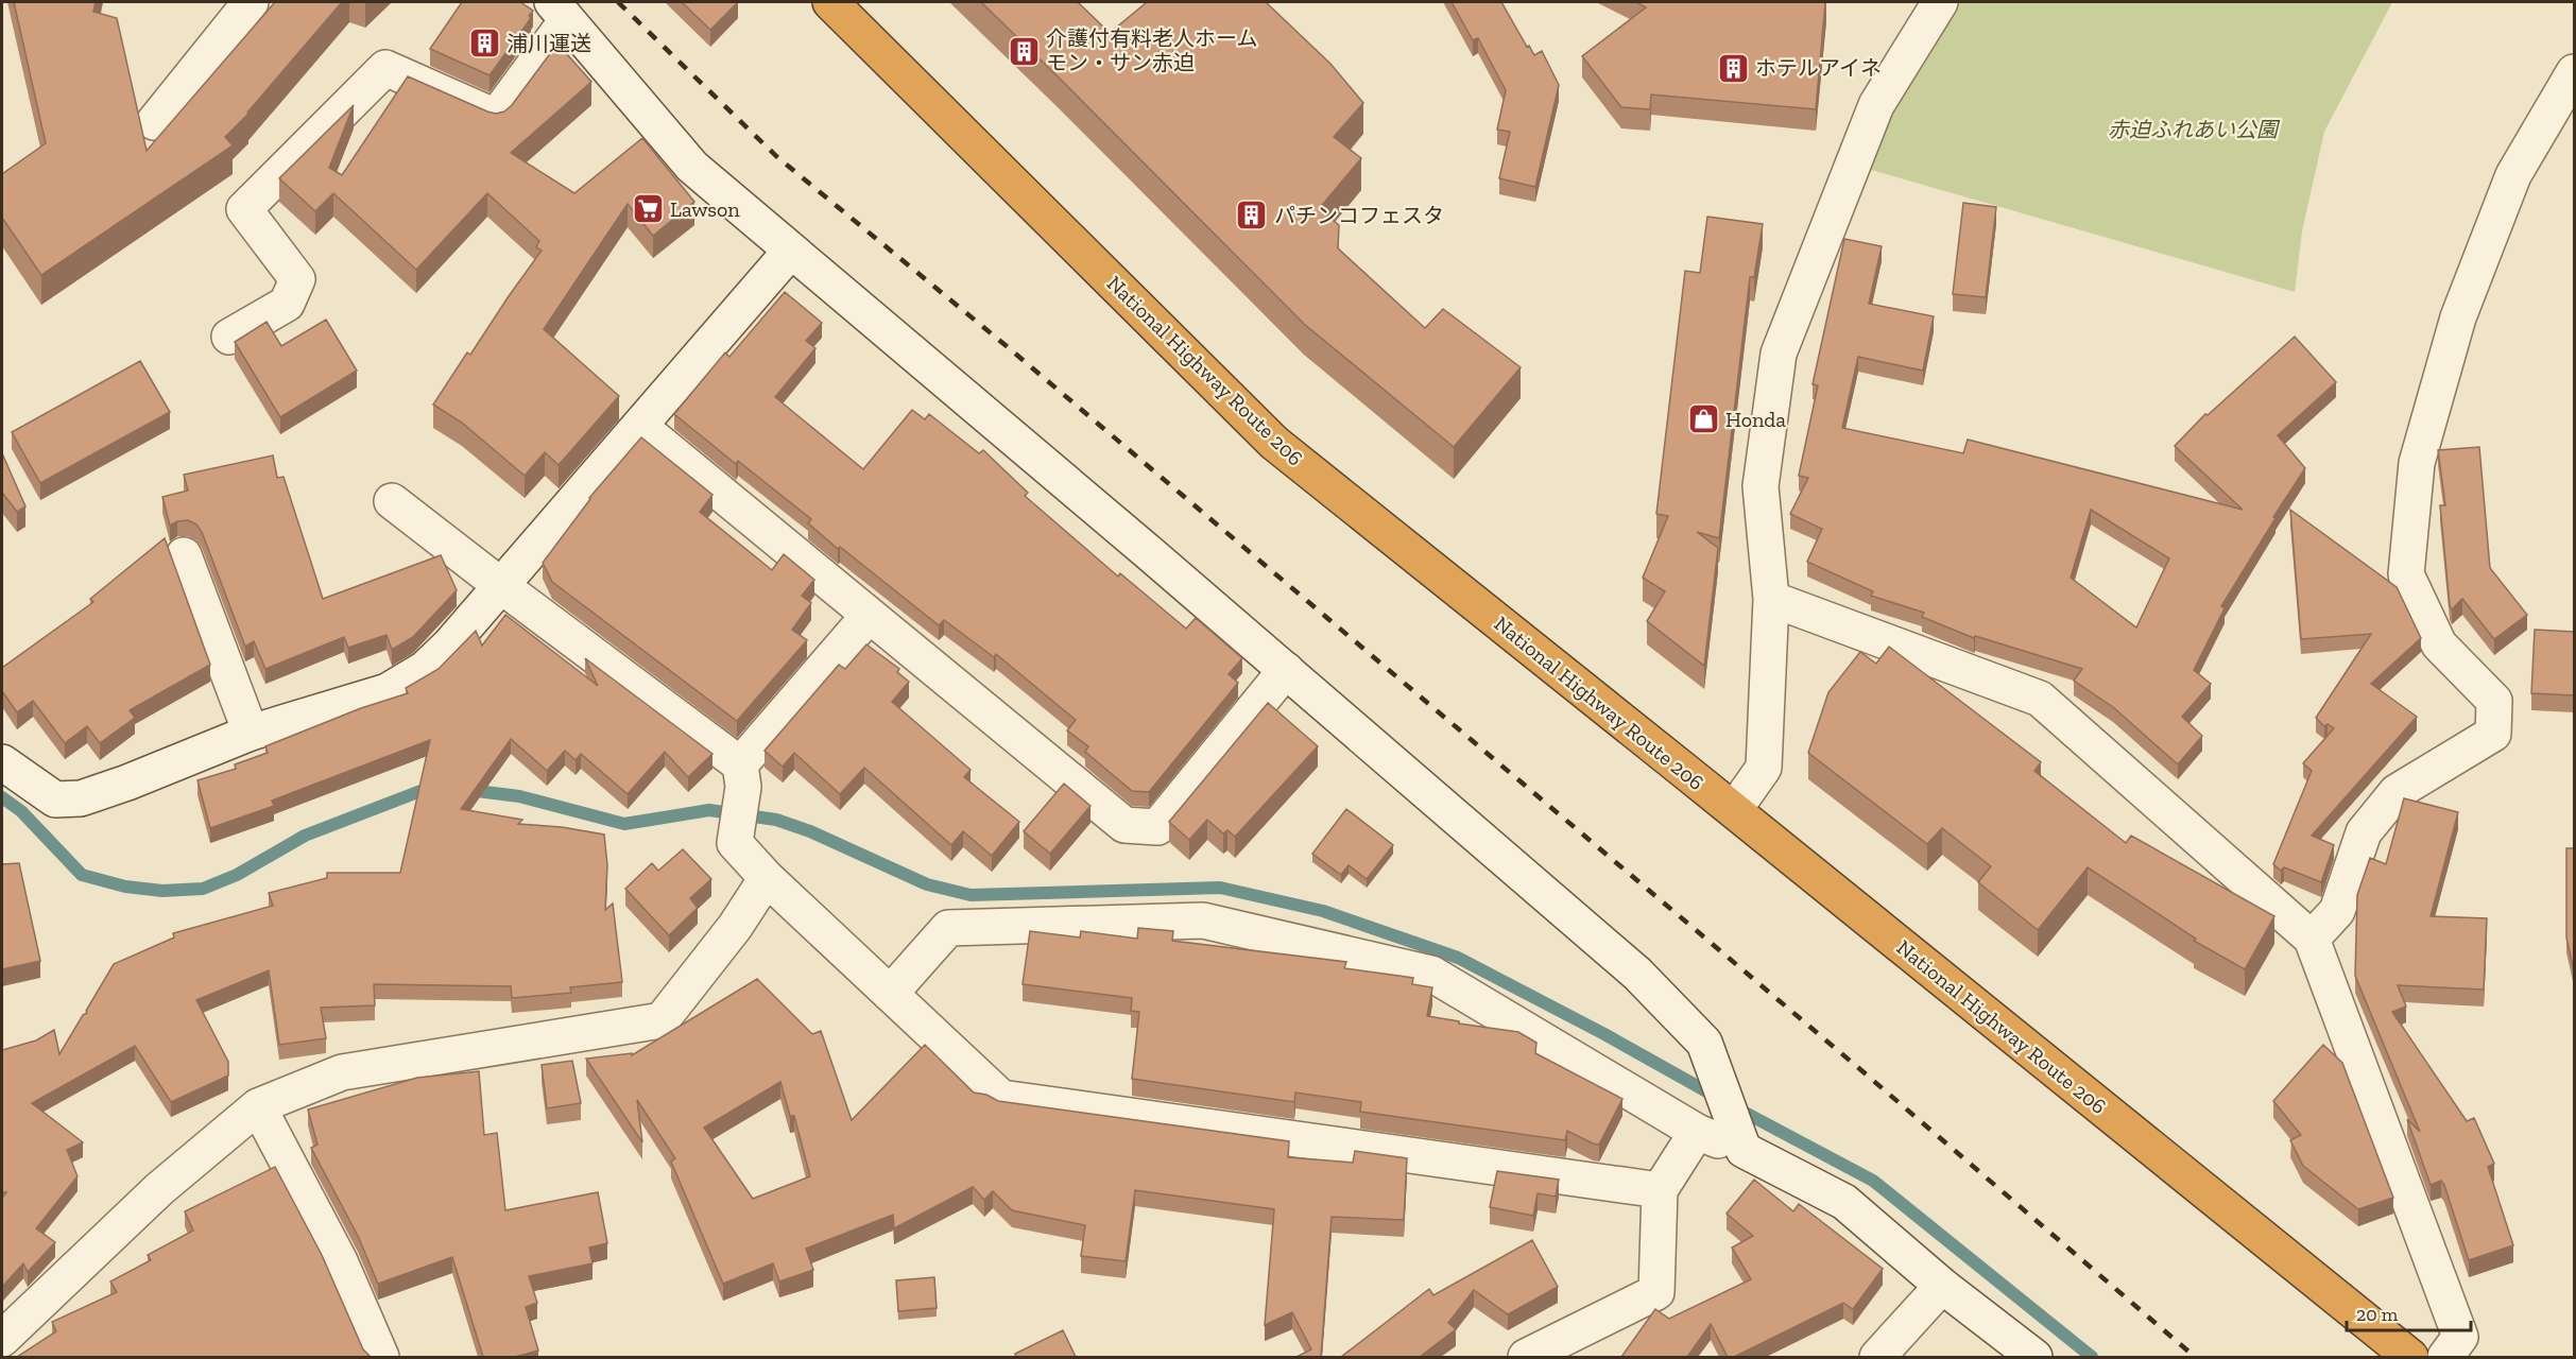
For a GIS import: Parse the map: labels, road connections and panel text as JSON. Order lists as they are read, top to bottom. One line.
{"streets":{"highway":["National Highway Route 206"]},"parks":["赤迫ふれあい公園"],"places":{"building":["浦川運送","介護付有料老人ホーム モン・サン赤迫","ホテルアイネ","パチンコフェスタ"],"supermarket":["Lawson"],"shop":["Honda"]},"scale_bar":"20 m"}
